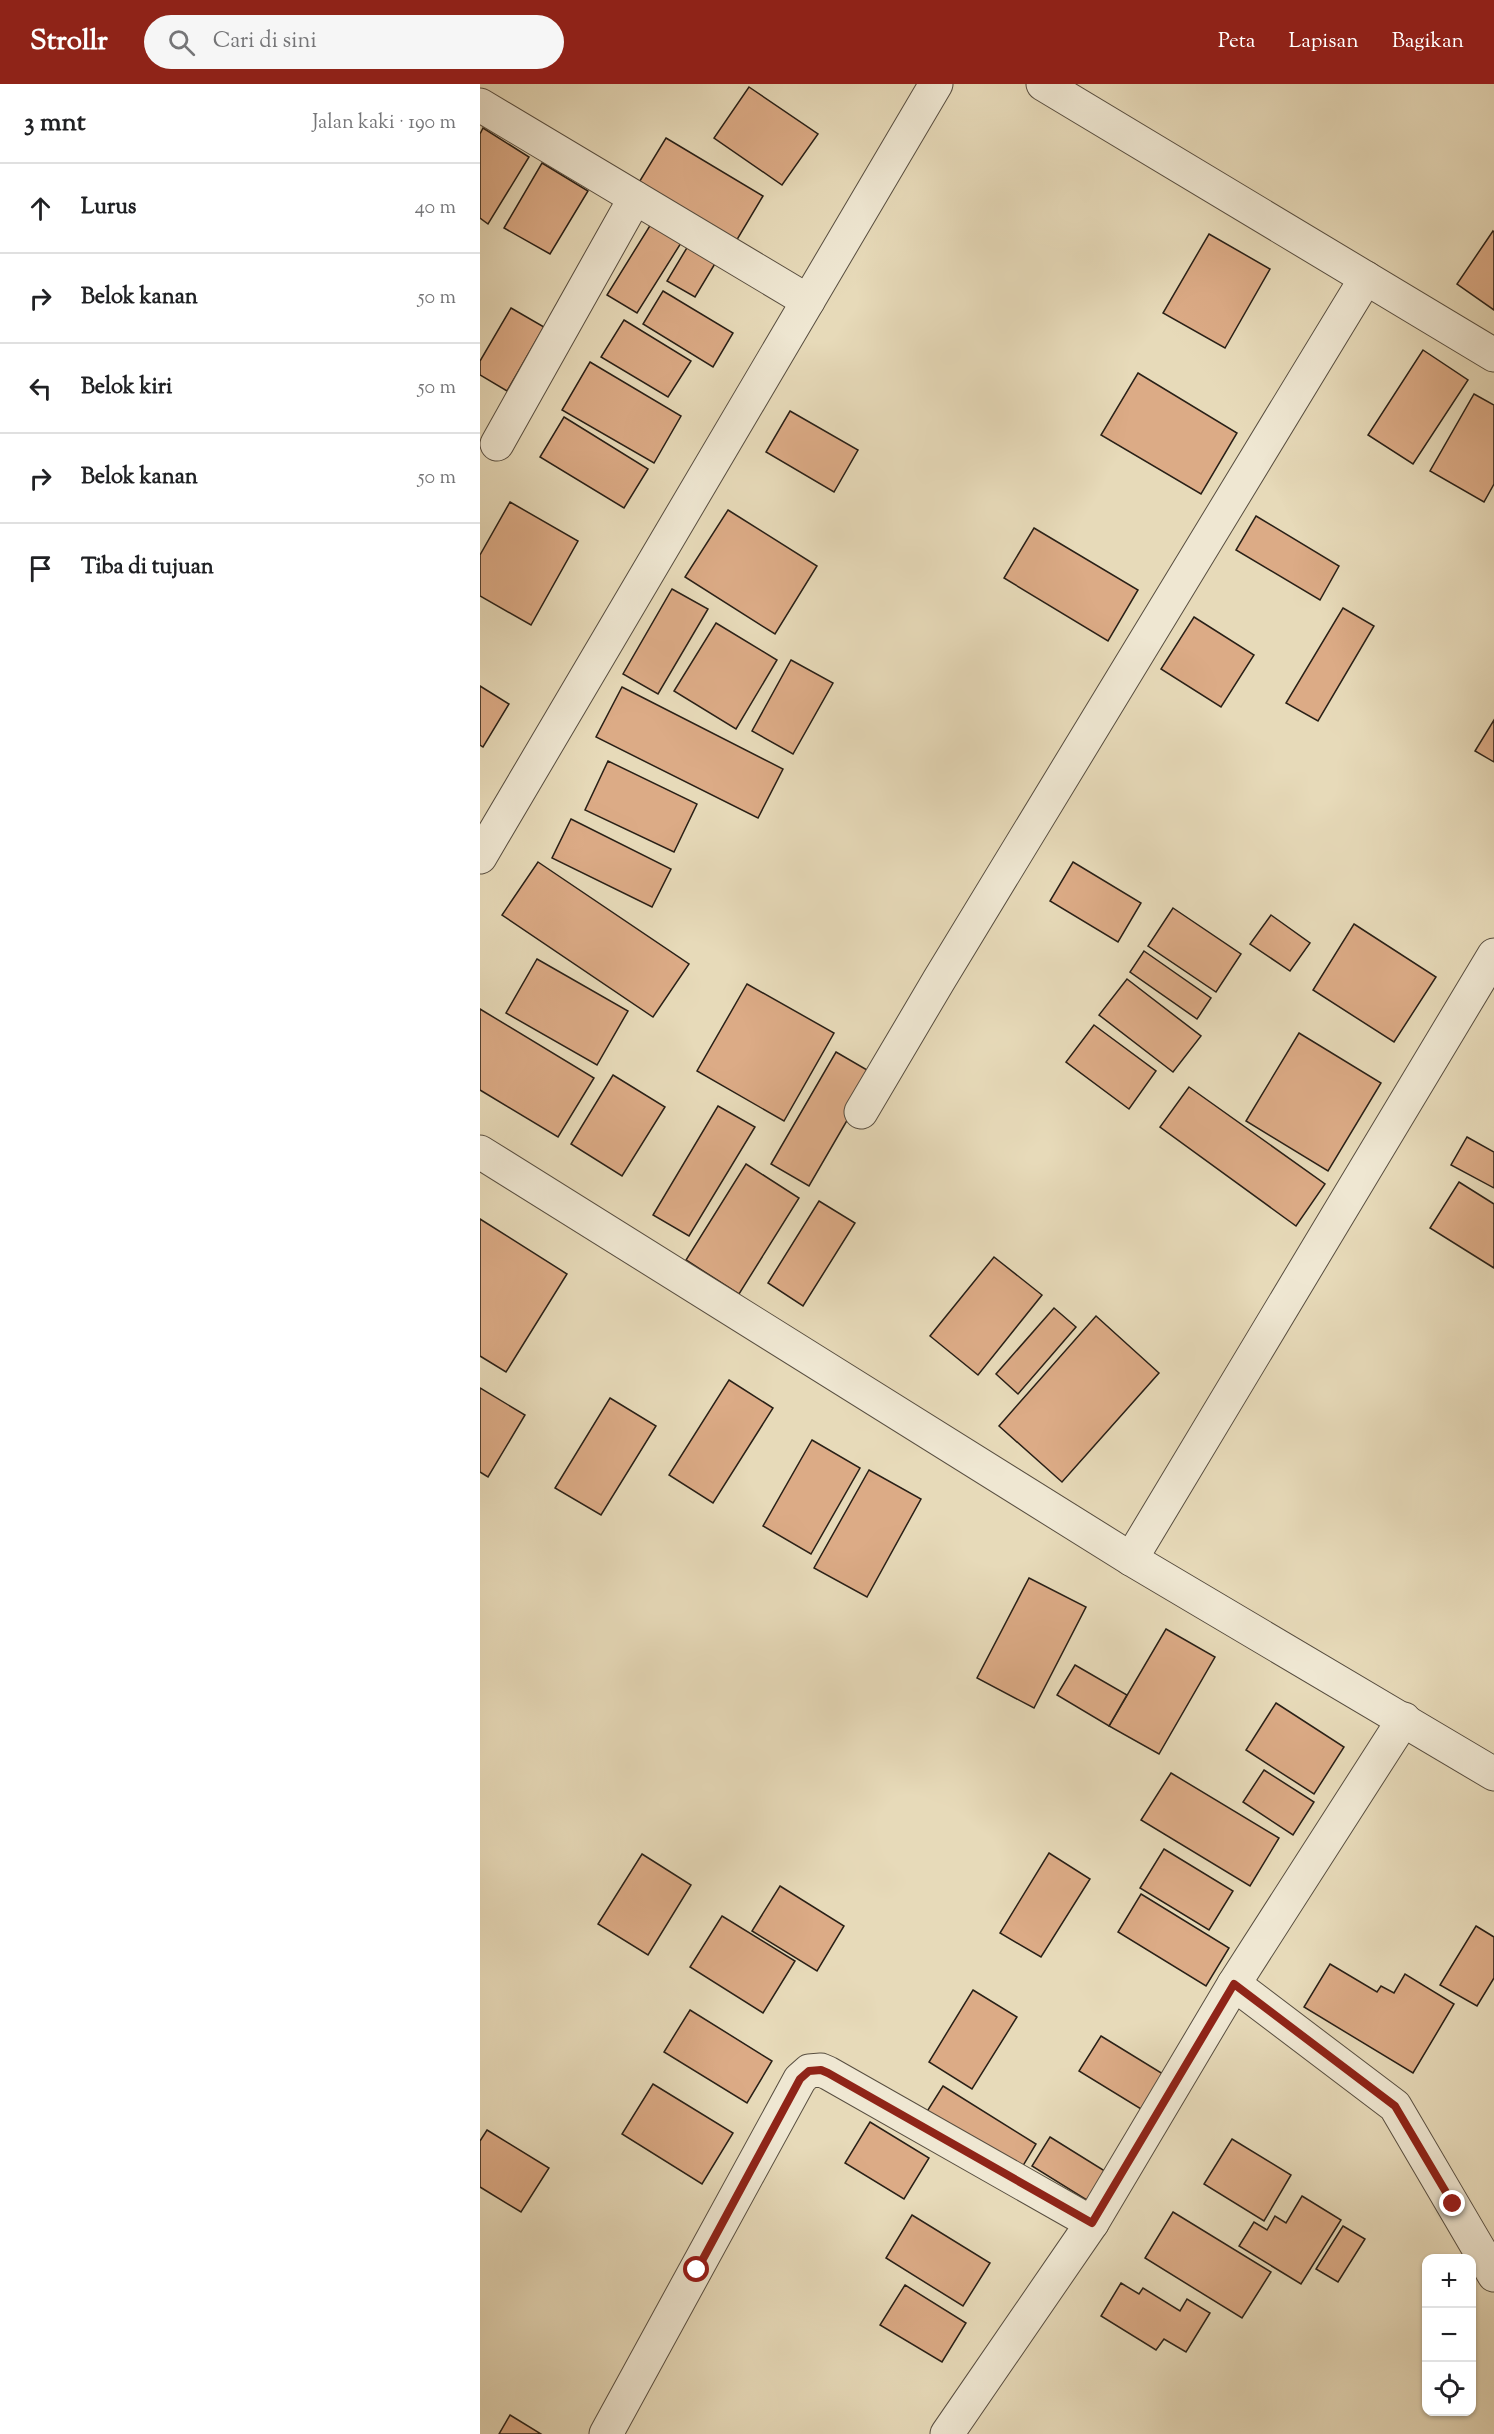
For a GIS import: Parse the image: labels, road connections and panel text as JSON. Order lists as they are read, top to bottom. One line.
{"page":{"header":"Strollr","search":"Cari di sini","nav":["Peta","Lapisan","Bagikan"],"heading":["3 mnt","Jalan kaki · 190 m"],"list":[["Lurus","40 m"],["Belok kanan","50 m"],["Belok kiri","50 m"],["Belok kanan","50 m"],"Tiba di tujuan"],"map_buttons":["+","−"]}}
